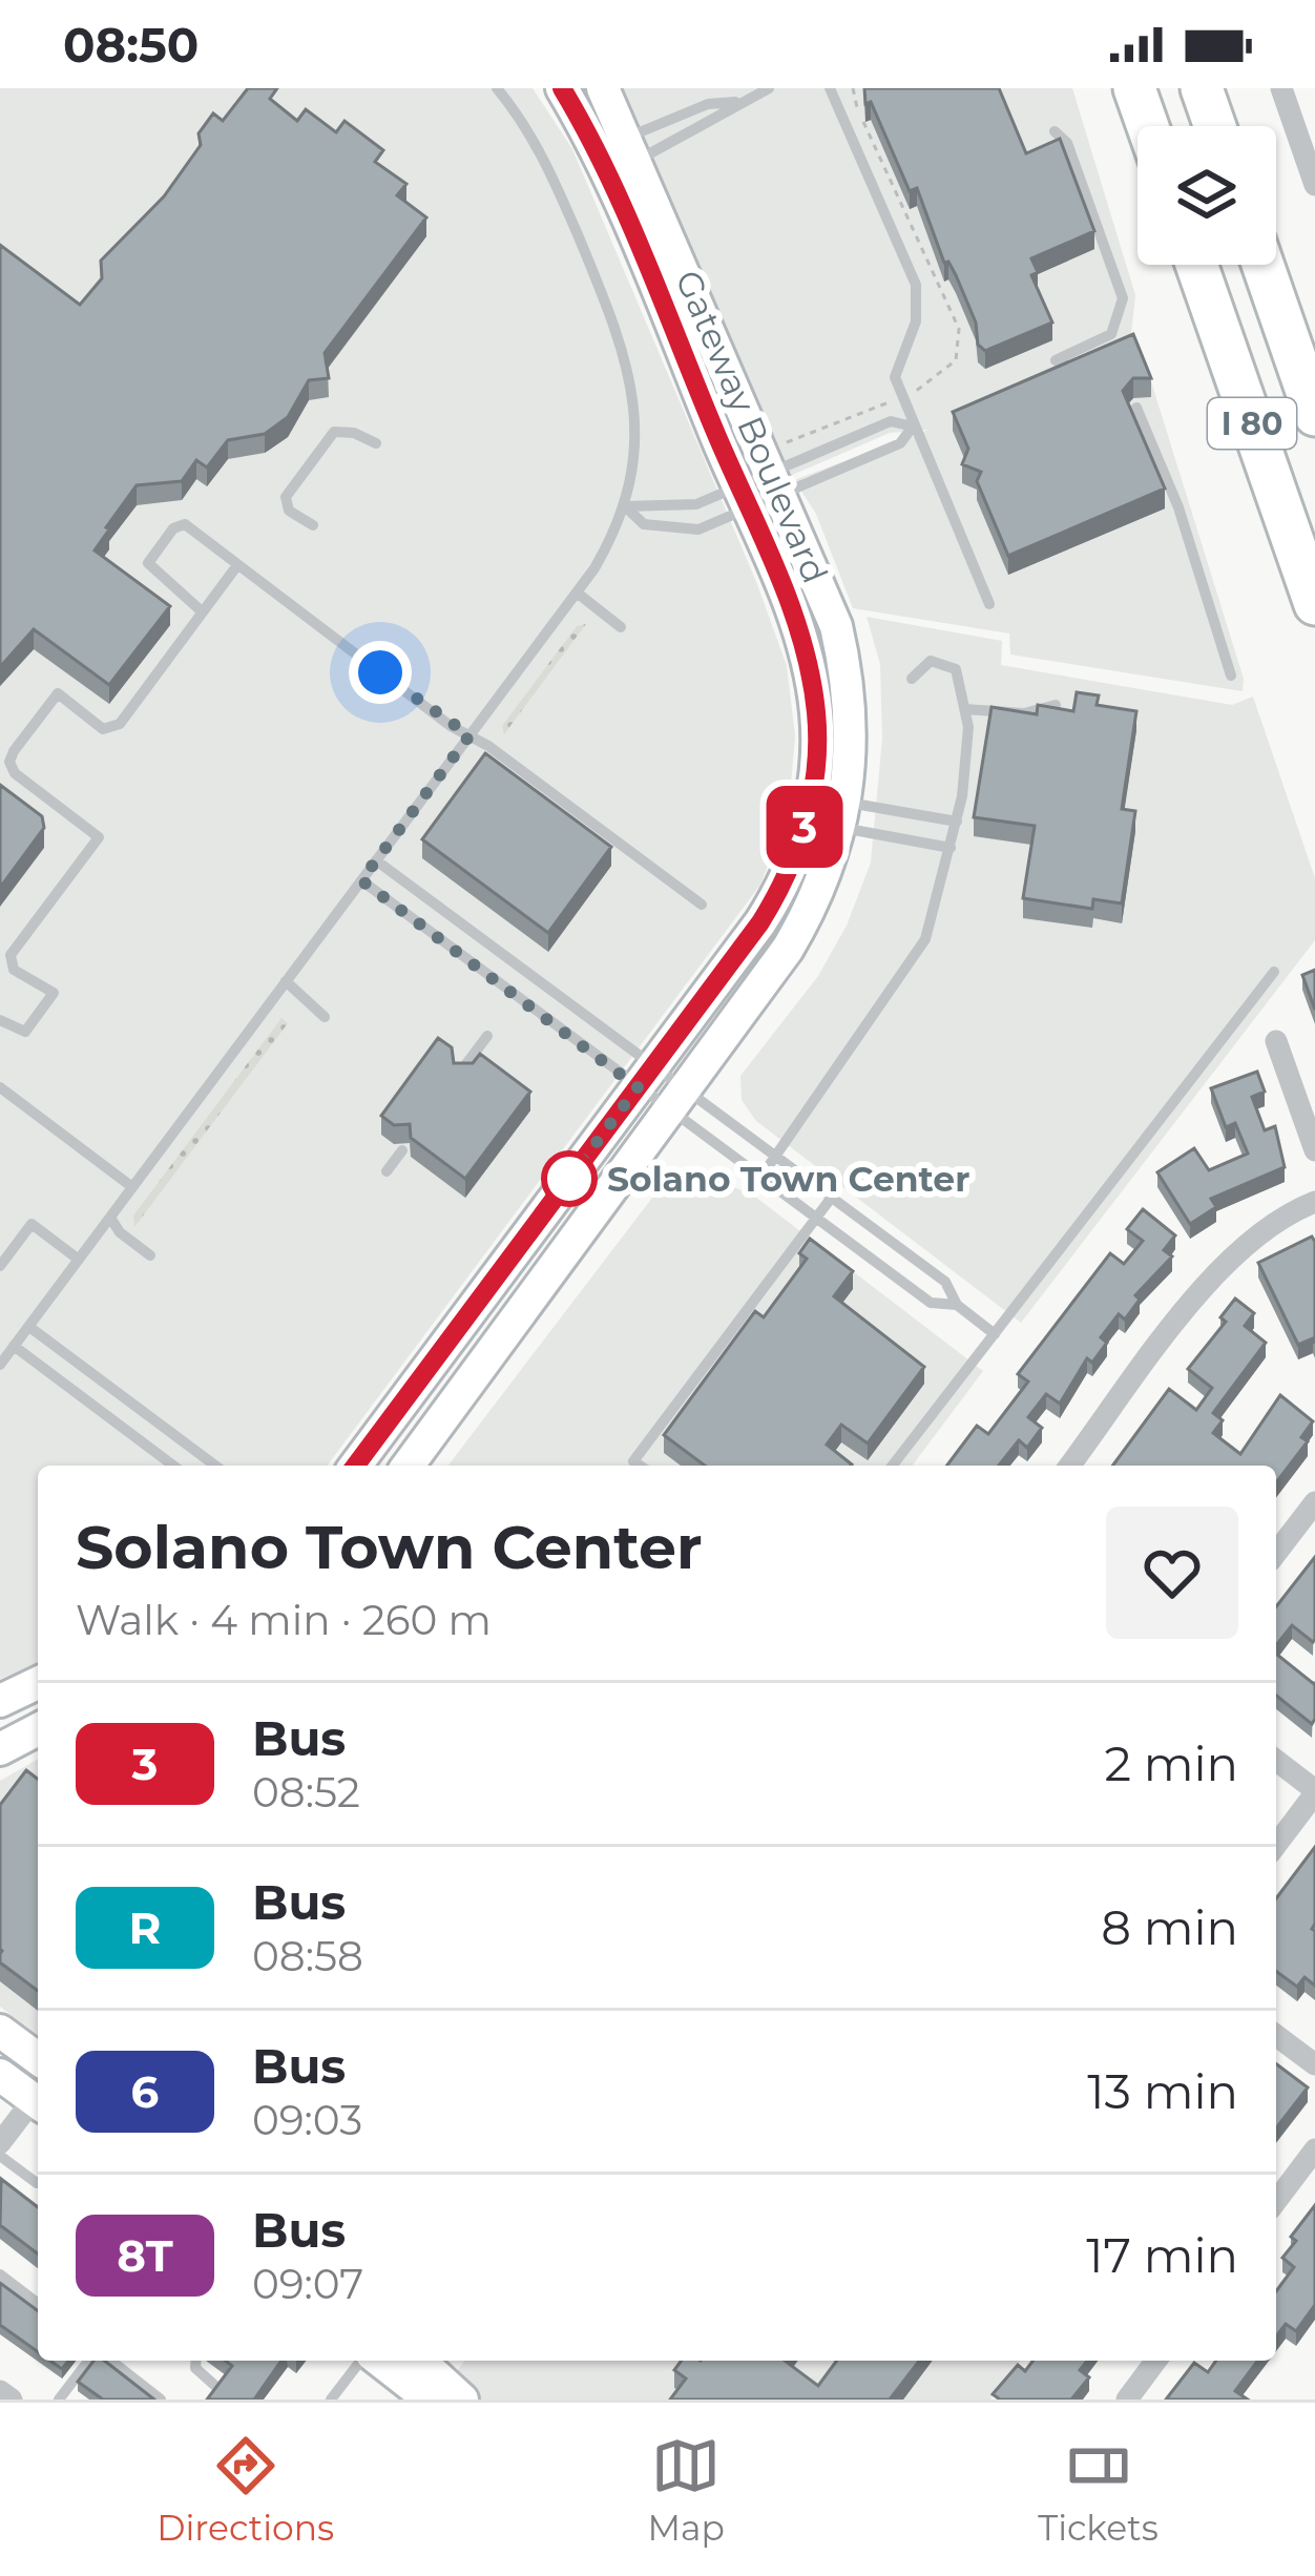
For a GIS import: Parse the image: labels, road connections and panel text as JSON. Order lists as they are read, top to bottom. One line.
{"streets":{"highway":["I 80"],"street":["Gateway Boulevard"]},"places":["Solano Town Center"],"lines":["bus line 3"],"page":{"status":"08:50","on_map":"3","heading":["Solano Town Center","Walk · 4 min · 260 m"],"list":[{"mark":"3","name":"Bus","note":"08:52","value":"2 min"},{"mark":"R","name":"Bus","note":"08:58","value":"8 min"},{"mark":"6","name":"Bus","note":"09:03","value":"13 min"},{"mark":"8T","name":"Bus","note":"09:07","value":"17 min"}],"tabs":["Directions","Map","Tickets"]}}
